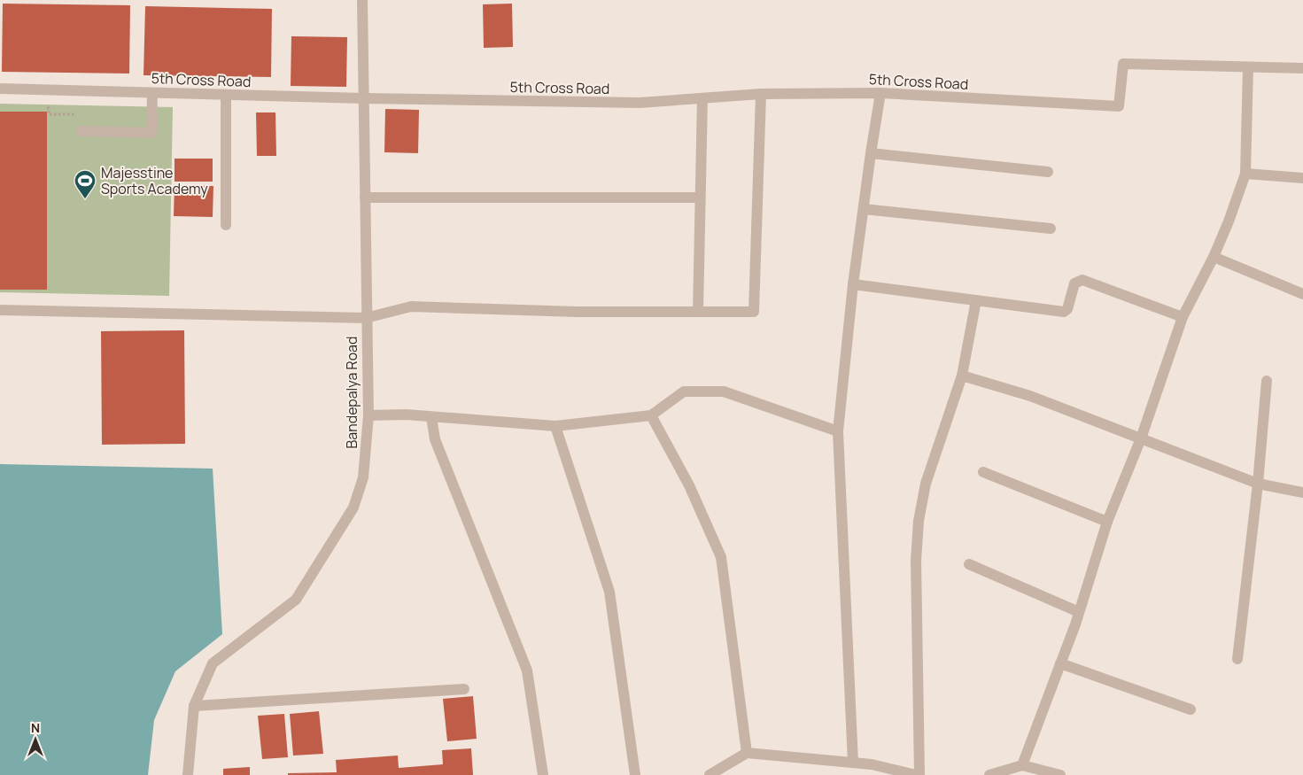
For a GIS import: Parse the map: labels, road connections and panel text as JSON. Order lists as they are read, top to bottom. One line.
{"streets":{"street":["5th Cross Road","Bandepalya Road"]},"crossings":[["5th Cross Road","Bandepalya Road"]],"places":{"sports":["Majesstine Sports Academy"]},"north":"top"}
